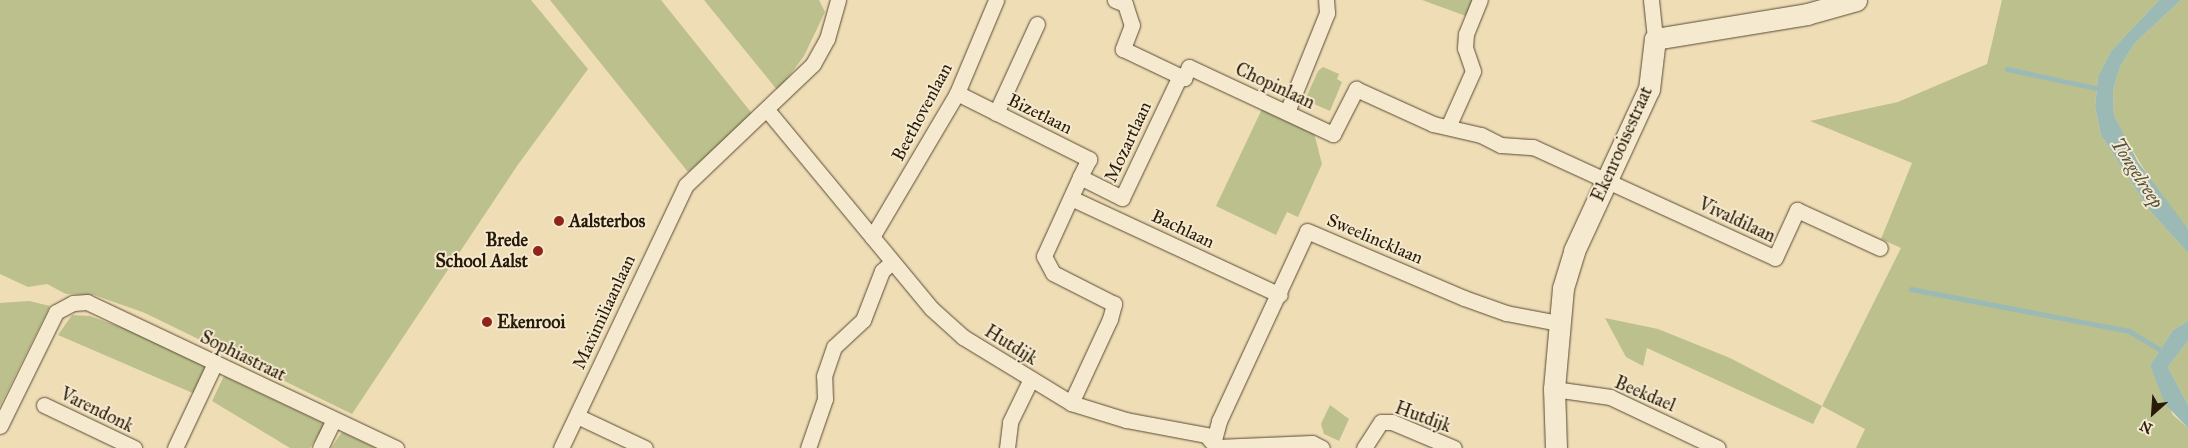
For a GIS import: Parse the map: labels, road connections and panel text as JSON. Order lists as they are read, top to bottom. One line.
{"streets":{"street":["Chopinlaan","Beethovenlaan","Bizetlaan","Mozartlaan","Ekenrooisestraat","Vivaldilaan","Bachlaan","Sweelincklaan","Maximiliaanlaan","Hutdijk","Sophiastraat","Beekdael","Varendonk"]},"crossings":[["Chopinlaan","Mozartlaan"],["Chopinlaan","Ekenrooisestraat"],["Chopinlaan","Vivaldilaan"],["Beethovenlaan","Bizetlaan"],["Beethovenlaan","Hutdijk"],["Bizetlaan","Mozartlaan"],["Mozartlaan","Bachlaan"],["Mozartlaan","Hutdijk"],["Ekenrooisestraat","Vivaldilaan"],["Ekenrooisestraat","Sweelincklaan"],["Ekenrooisestraat","Beekdael"],["Bachlaan","Sweelincklaan"],["Sweelincklaan","Hutdijk"],["Maximiliaanlaan","Hutdijk"]],"water":["Tongelreep"],"places":["Aalsterbos","Brede School Aalst","Ekenrooi"],"north":"bottom left"}
